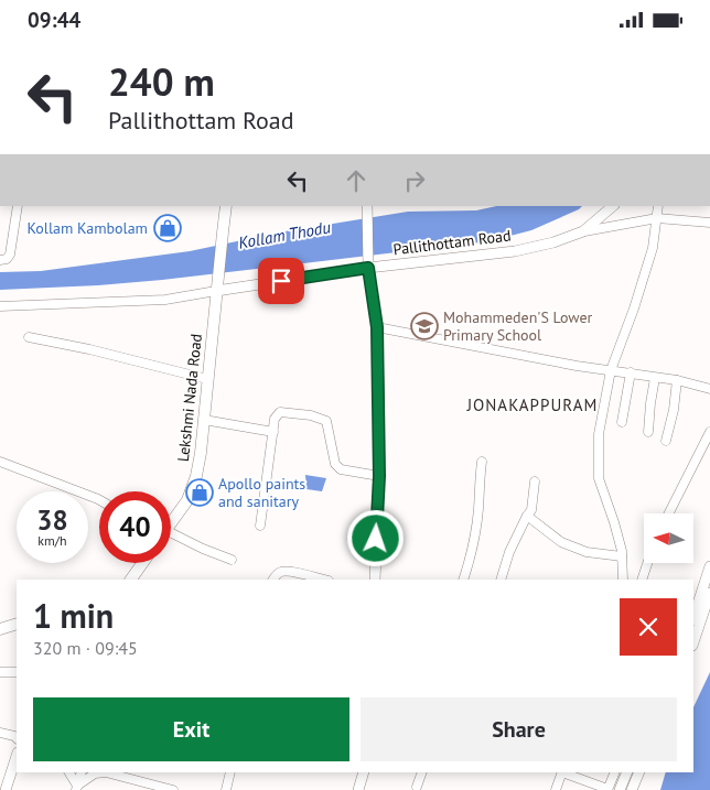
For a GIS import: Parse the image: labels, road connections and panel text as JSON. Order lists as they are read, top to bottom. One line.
{"streets":{"main road":["Lekshmi Nada Road"],"street":["Pallithottam Road"]},"crossings":[["Pallithottam Road","Lekshmi Nada Road"]],"districts":["JONAKAPPURAM"],"water":["Kollam Thodu"],"places":{"shop":["Kollam Kambolam","Apollo paints and sanitary"],"school or university":["Mohammeden'S Lower Primary School"]},"north":"left","page":{"status":"09:44","turn":["240 m","Pallithottam Road"],"speed":"38 km/h","limit":"40","heading":["1 min","320 m · 09:45"],"buttons":["Exit","Share"]}}
